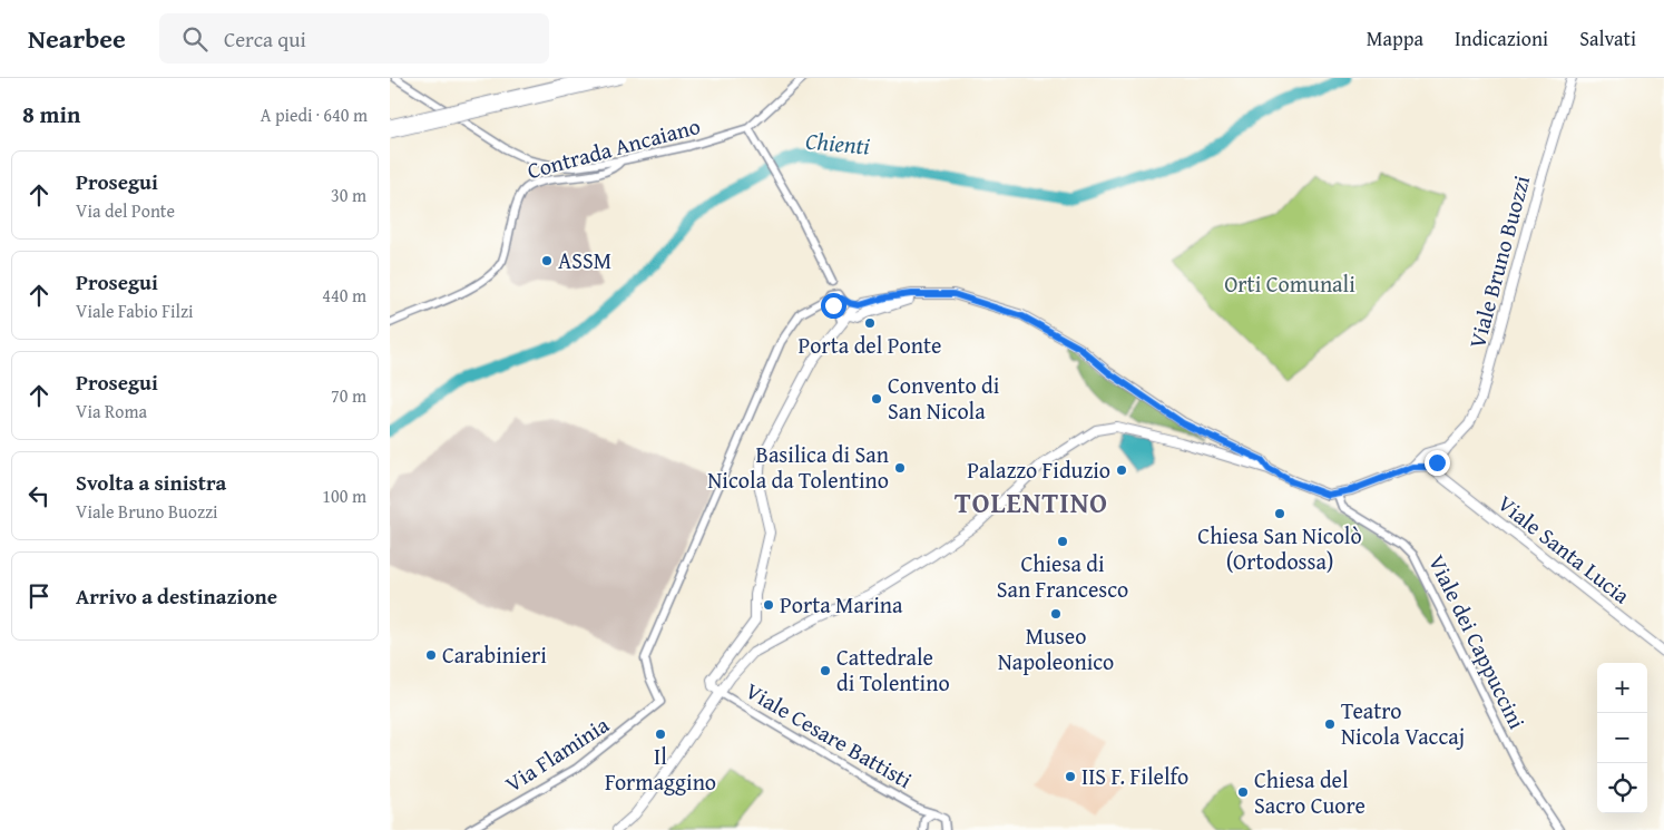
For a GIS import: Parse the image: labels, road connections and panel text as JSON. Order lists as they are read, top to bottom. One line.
{"streets":{"main road":["Viale Bruno Buozzi","Viale Santa Lucia"],"street":["Contrada Ancaiano","Viale dei Cappuccini","Viale Cesare Battisti","Via Flaminia"]},"crossings":[["Viale Bruno Buozzi","Viale Santa Lucia"]],"districts":["TOLENTINO"],"water":["Chienti"],"parks":["Orti Comunali"],"places":["ASSM","Porta del Ponte","Convento di San Nicola","Basilica di San Nicola da Tolentino","Palazzo Fiduzio","Chiesa San Nicolò (Ortodossa)","Chiesa di San Francesco","Porta Marina","Museo Napoleonico","Carabinieri","Cattedrale di Tolentino","Teatro Nicola Vaccaj","Il Formaggino","IIS F. Filelfo","Chiesa del Sacro Cuore"],"page":{"header":"Nearbee","search":"Cerca qui","nav":["Mappa","Indicazioni","Salvati"],"heading":["8 min","A piedi · 640 m"],"list":[["Prosegui","Via del Ponte","30 m"],["Prosegui","Viale Fabio Filzi","440 m"],["Prosegui","Via Roma","70 m"],["Svolta a sinistra","Viale Bruno Buozzi","100 m"],"Arrivo a destinazione"],"map_buttons":["+","−"]}}
